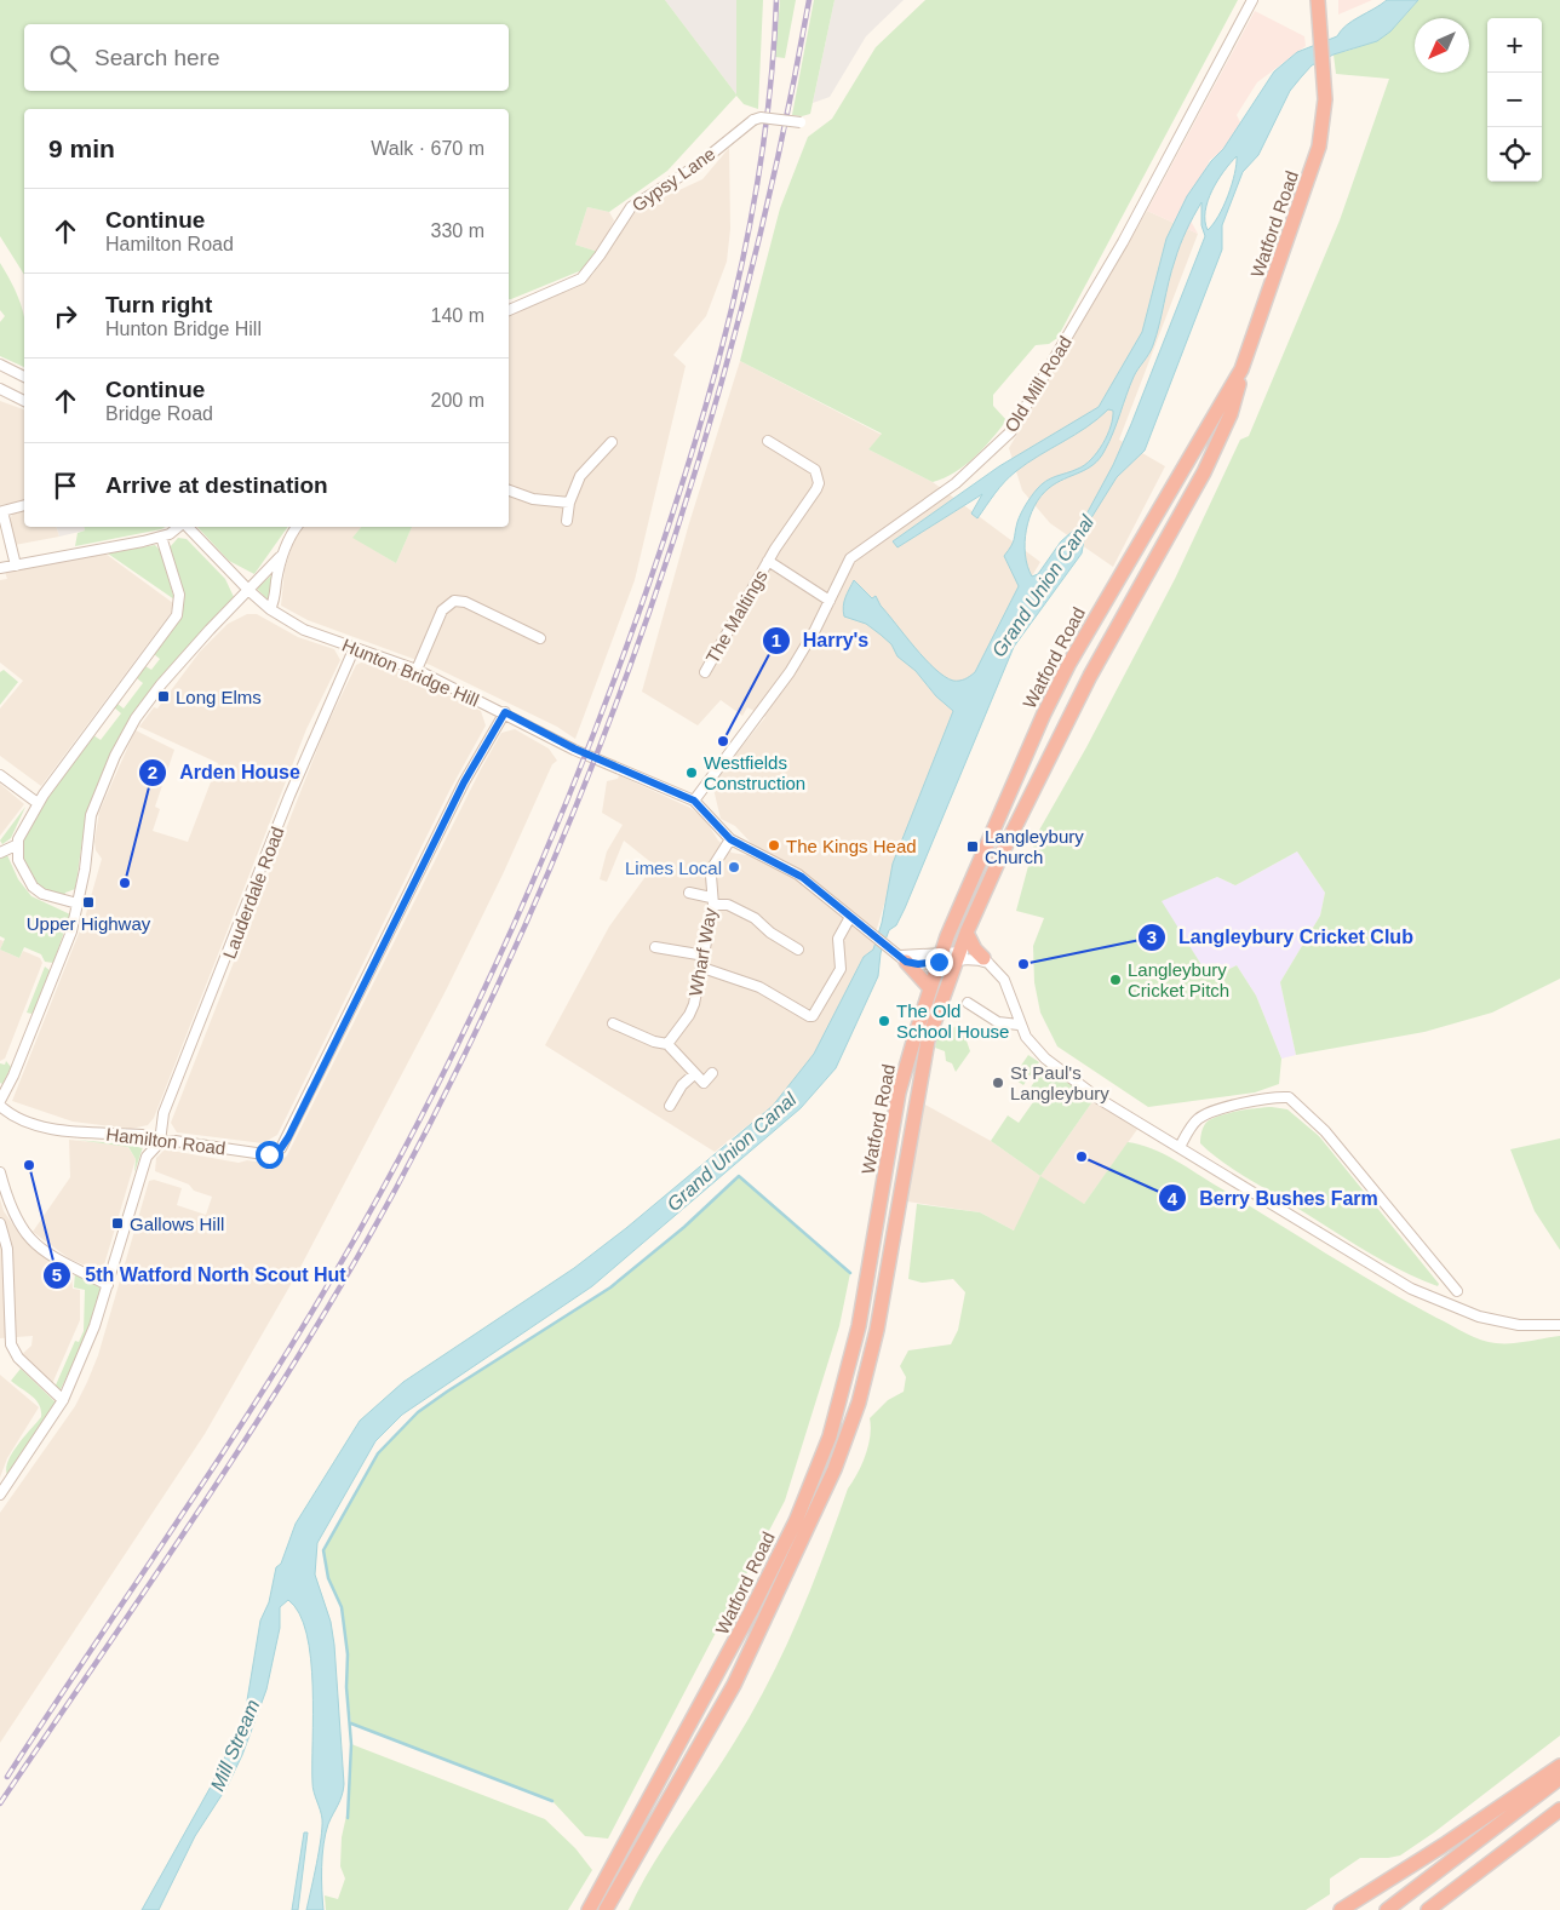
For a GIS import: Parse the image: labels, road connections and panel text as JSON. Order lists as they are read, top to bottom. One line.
{"streets":{"highway":["Watford Road"],"street":["Gypsy Lane","Old Mill Road","The Maltings","Hunton Bridge Hill","Lauderdale Road","Wharf Way","Hamilton Road"]},"crossings":[["Old Mill Road","The Maltings"],["Old Mill Road","Hunton Bridge Hill"],["Hunton Bridge Hill","Lauderdale Road"],["Hunton Bridge Hill","Hamilton Road"],["Lauderdale Road","Hamilton Road"]],"water":["Grand Union Canal","Mill Stream"],"places":{"transit":["Long Elms","Langleybury Church","Upper Highway","Gallows Hill"],"other":["Harry's","Westfields Construction","The Kings Head","Limes Local","Arden House","Langleybury Cricket Club","Langleybury Cricket Pitch","The Old School House","St Paul's Langleybury","Berry Bushes Farm","5th Watford North Scout Hut"]},"north":"bottom left","page":{"map_buttons":["+","−"],"search":"Search here","heading":["9 min","Walk · 670 m"],"list":[["Continue","Hamilton Road","330 m"],["Turn right","Hunton Bridge Hill","140 m"],["Continue","Bridge Road","200 m"],"Arrive at destination"]}}
